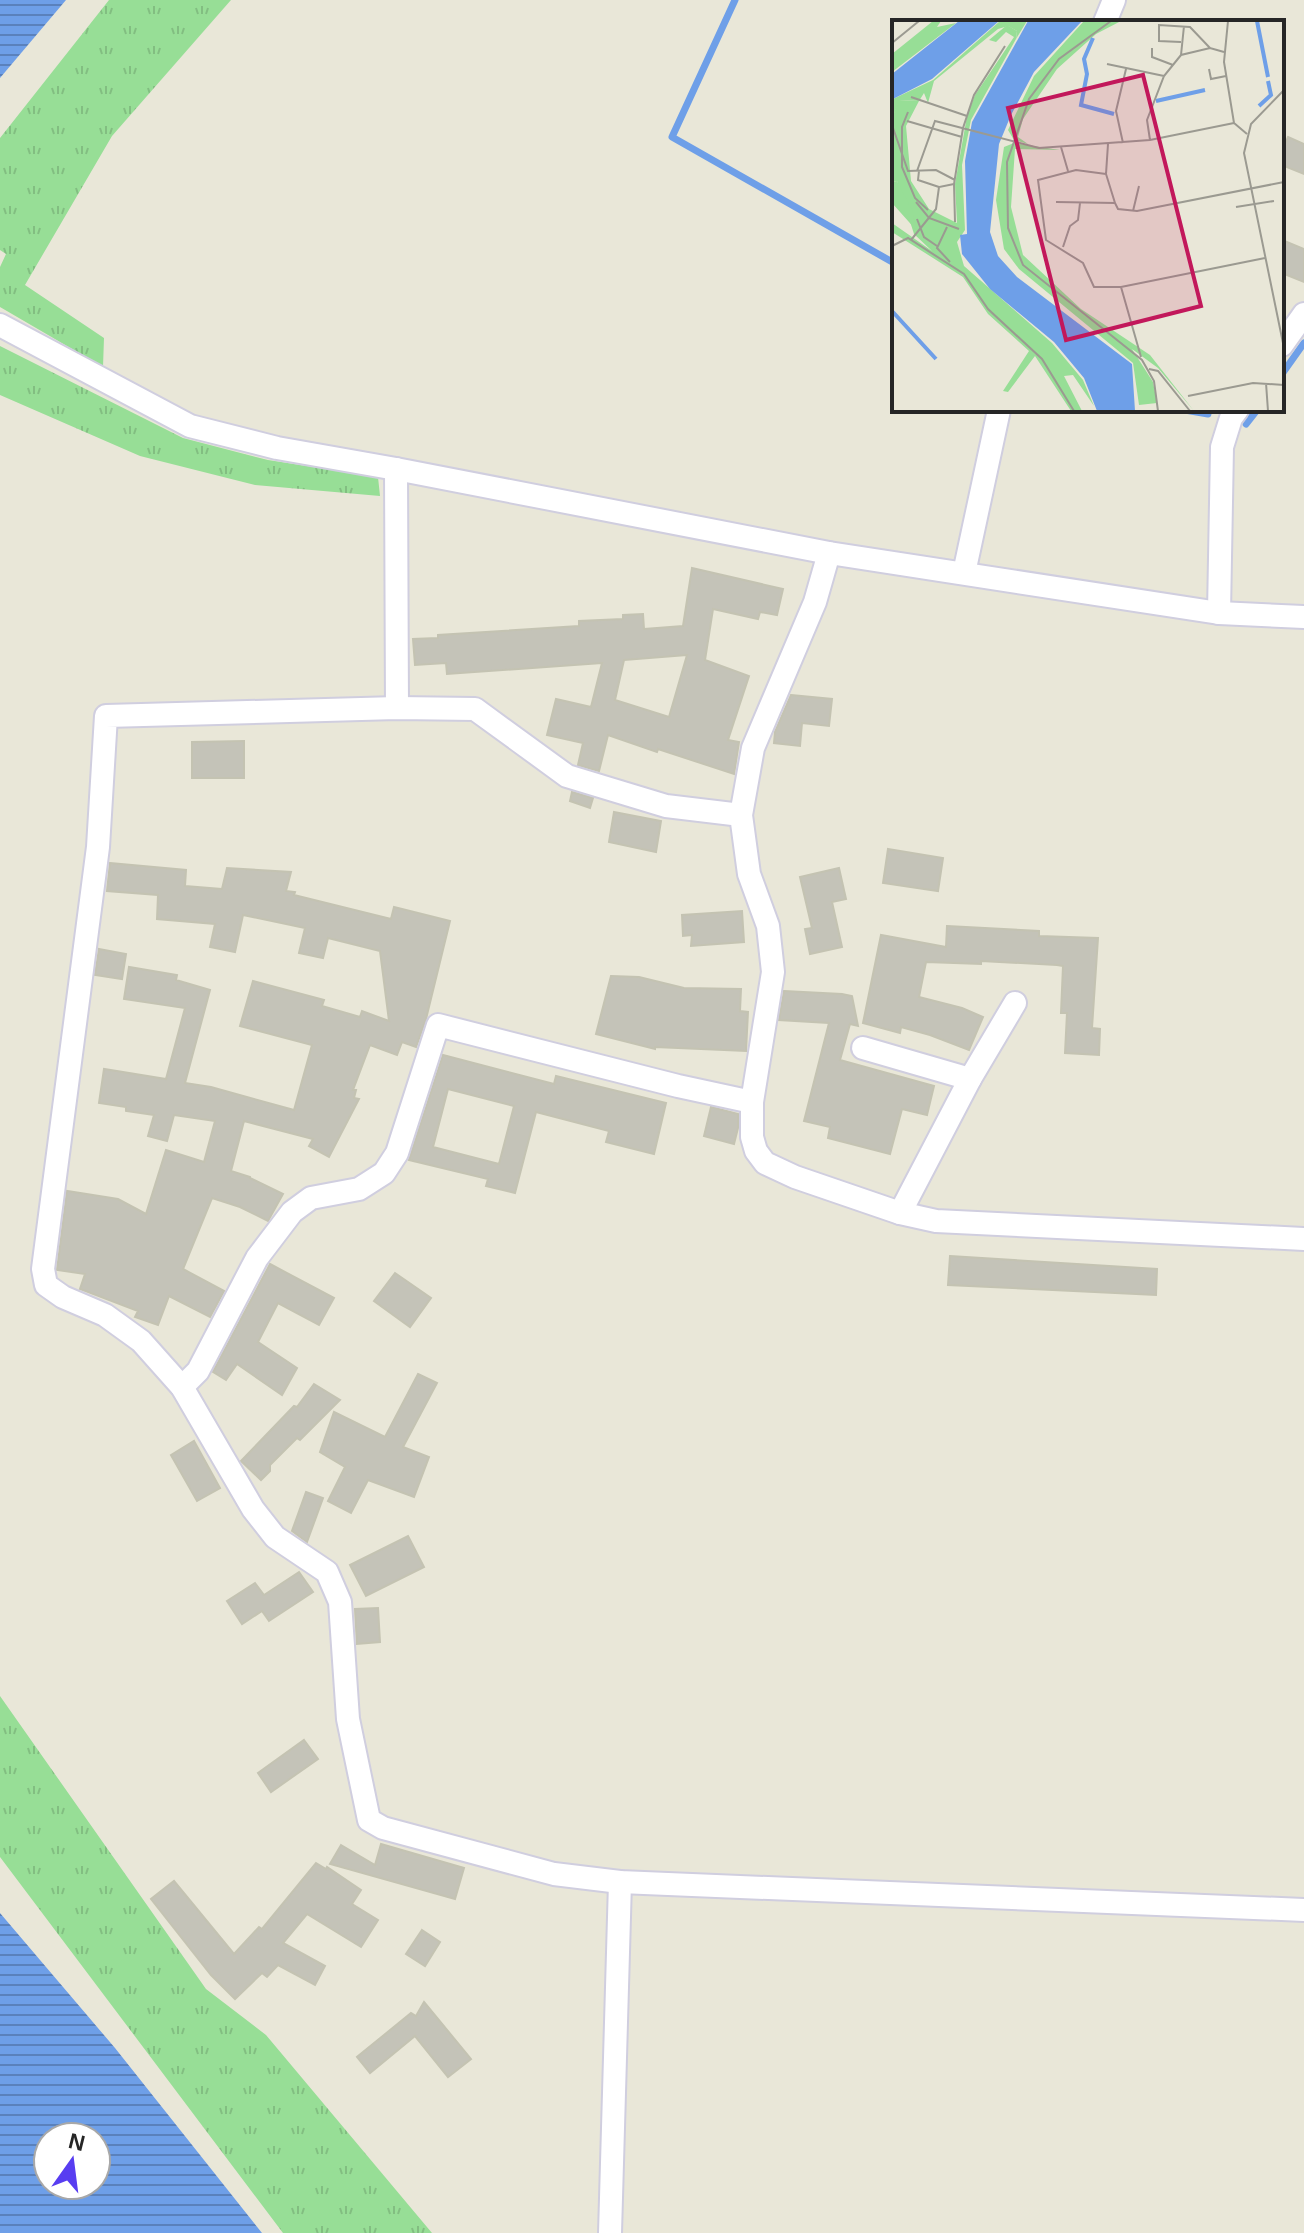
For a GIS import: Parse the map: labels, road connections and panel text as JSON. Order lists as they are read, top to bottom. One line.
{"north":"top"}
